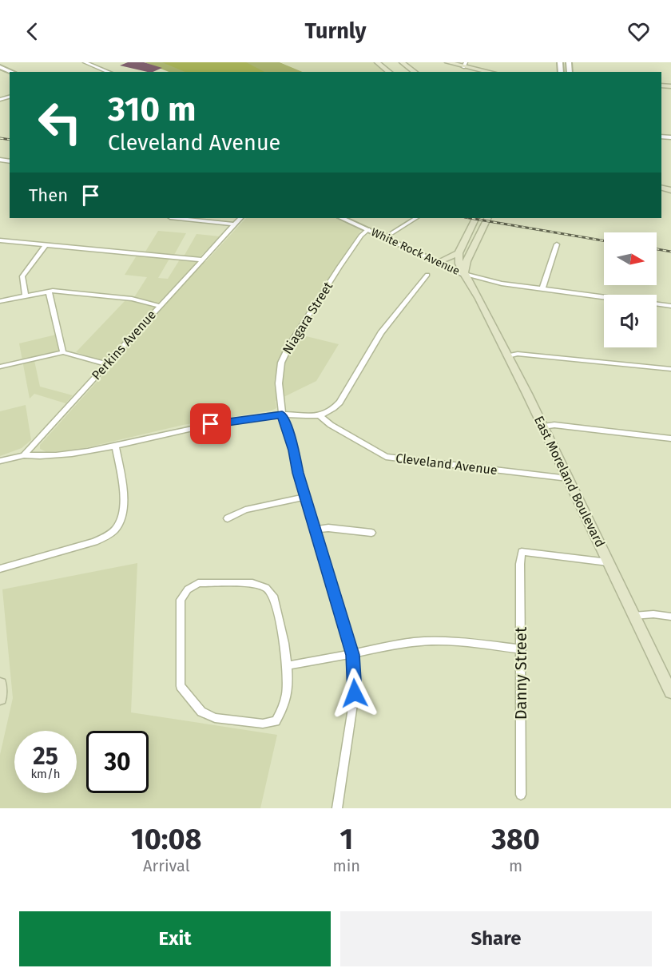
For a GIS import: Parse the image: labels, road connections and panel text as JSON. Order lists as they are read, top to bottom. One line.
{"streets":{"main road":["East Moreland Boulevard"],"street":["White Rock Avenue","Niagara Street","Perkins Avenue","Cleveland Avenue","Danny Street"]},"crossings":[["White Rock Avenue","Niagara Street"],["White Rock Avenue","East Moreland Boulevard"],["Cleveland Avenue","East Moreland Boulevard"],["East Moreland Boulevard","Danny Street"]],"north":"right","page":{"header":"Turnly","turn":["310 m","Cleveland Avenue"],"then":"Then","speed":"25 km/h","limit":"30","eta":["10:08","Arrival","1","min","380","m"],"buttons":["Exit","Share"]}}
